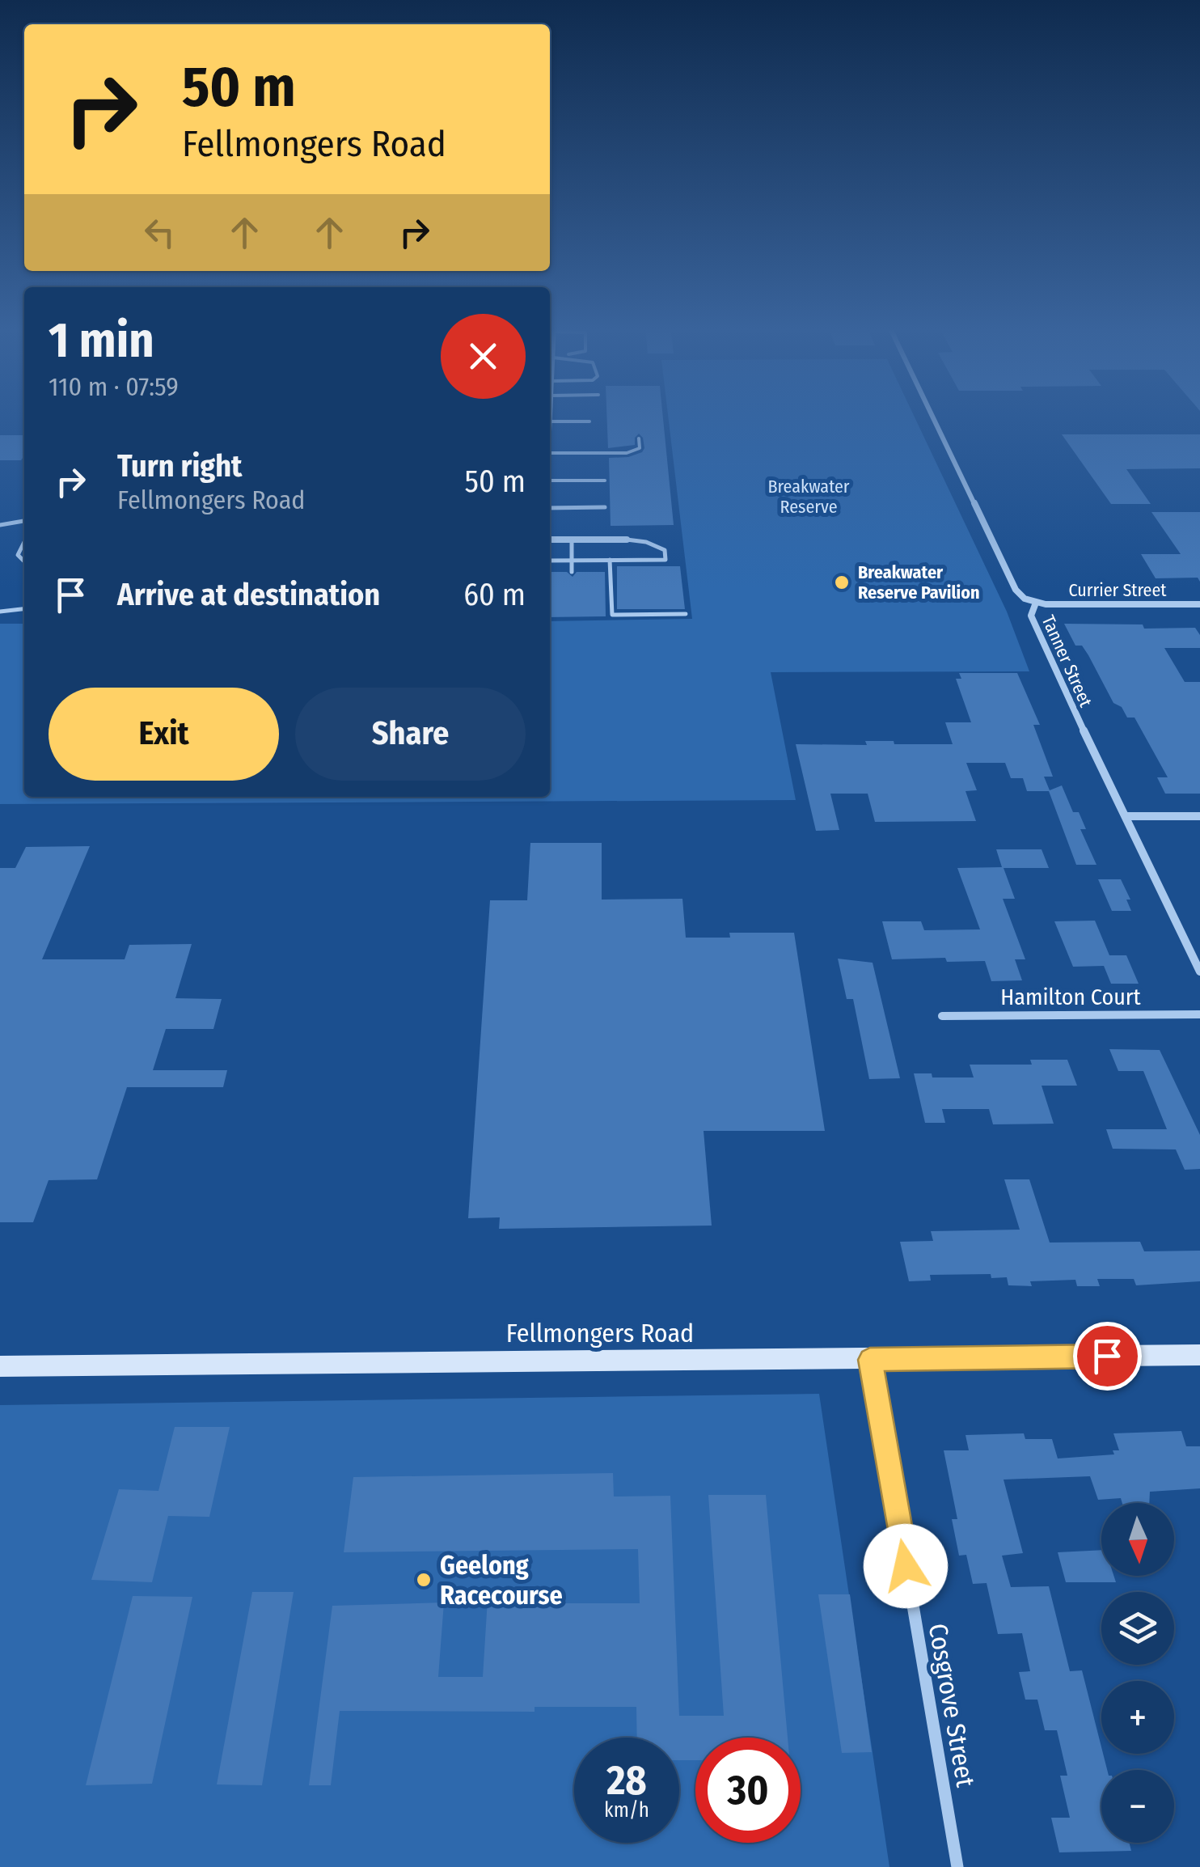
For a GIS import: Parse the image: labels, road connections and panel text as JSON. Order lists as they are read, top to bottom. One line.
{"streets":{"main road":["Fellmongers Road"],"street":["Currier Street","Tanner Street","Hamilton Court","Cosgrove Street"]},"crossings":[["Currier Street","Tanner Street"],["Fellmongers Road","Cosgrove Street"]],"parks":["Breakwater Reserve"],"places":["Breakwater Reserve Pavilion","Geelong Racecourse"],"north":"bottom","page":{"turn":["50 m","Fellmongers Road"],"heading":["1 min","110 m · 07:59"],"list":[{"name":"Turn right","note":"Fellmongers Road","value":"50 m"},{"name":"Arrive at destination","value":"60 m"}],"buttons":["Exit","Share"],"map_buttons":["+","−"],"speed":"28 km/h","limit":"30"}}
